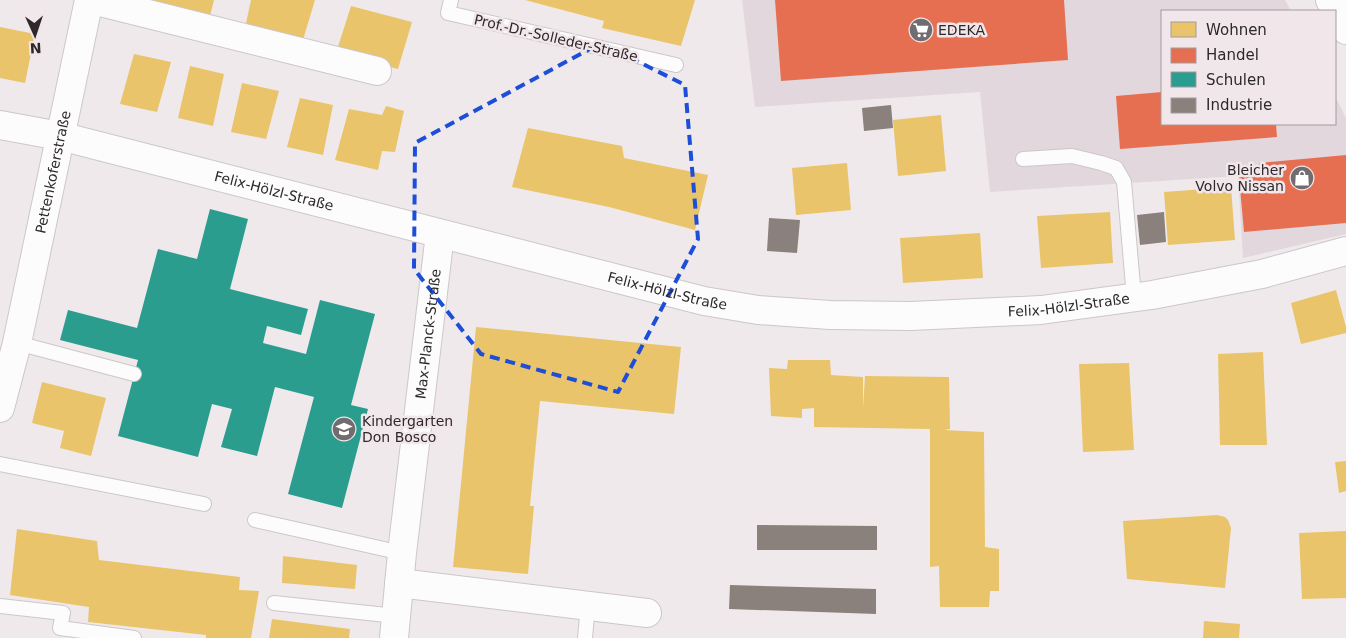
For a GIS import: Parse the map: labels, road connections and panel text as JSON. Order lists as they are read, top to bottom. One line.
{"streets":{"street":["Pettenkoferstraße","Felix-Hölzl-Straße","Max-Planck-Straße"],"lane":["Prof.-Dr.-Solleder-Straße"]},"crossings":[["Pettenkoferstraße","Felix-Hölzl-Straße"],["Felix-Hölzl-Straße","Max-Planck-Straße"]],"places":{"supermarket":["EDEKA"],"shop":["Bleicher Volvo Nissan"],"school or university":["Kindergarten Don Bosco"]},"legend":["Wohnen","Handel","Schulen","Industrie"],"north":"bottom"}
